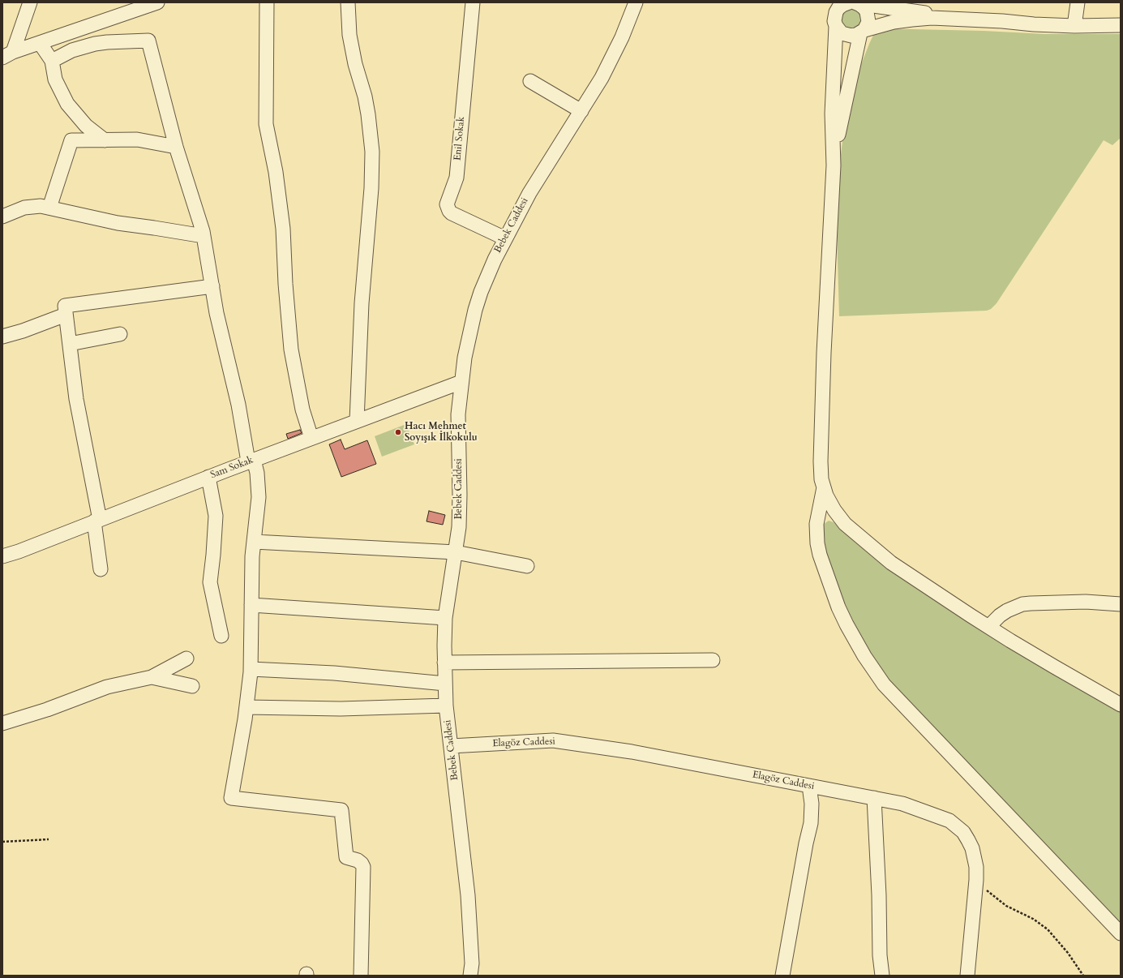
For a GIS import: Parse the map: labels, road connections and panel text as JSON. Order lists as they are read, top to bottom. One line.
{"streets":{"street":["Enil Sokak","Bebek Caddesi","Sam Sokak","Elagöz Caddesi"]},"crossings":[["Enil Sokak","Bebek Caddesi"],["Bebek Caddesi","Sam Sokak"],["Bebek Caddesi","Elagöz Caddesi"]],"places":["Hacı Mehmet Soyışık İlkokulu"]}
